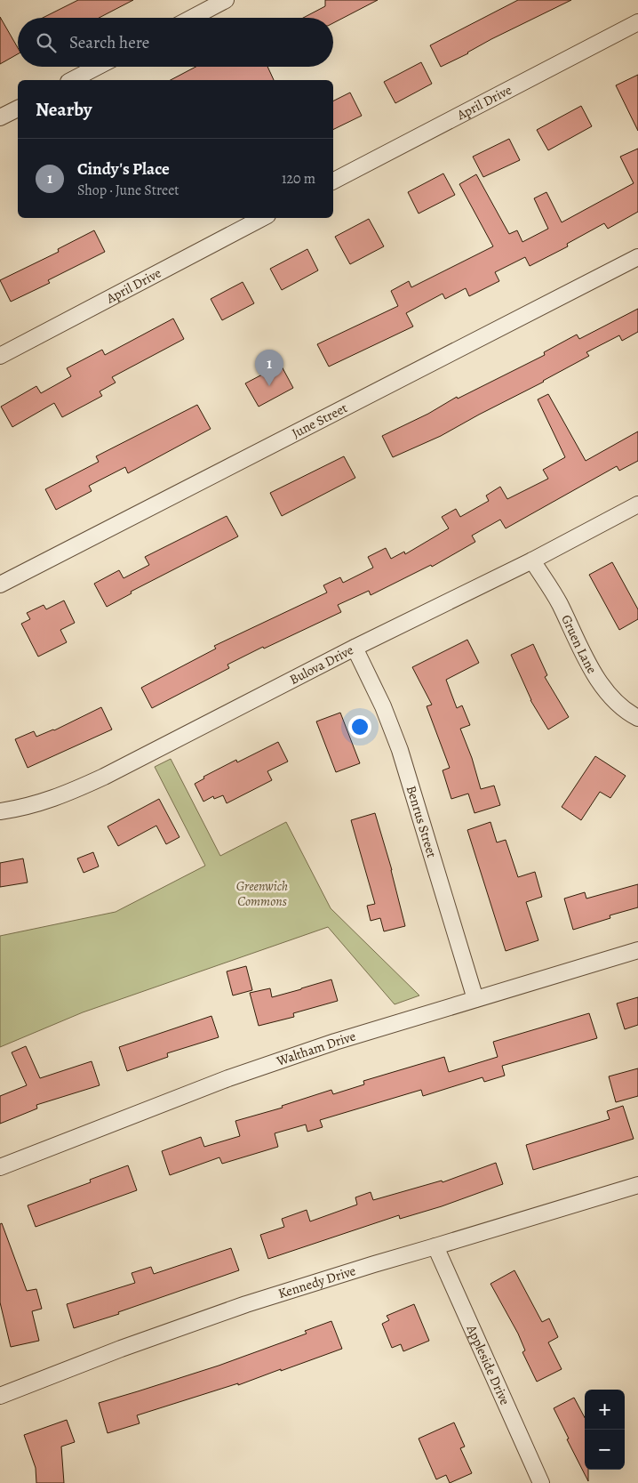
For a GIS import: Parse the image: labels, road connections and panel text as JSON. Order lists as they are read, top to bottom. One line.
{"streets":{"street":["April Drive","June Street","Gruen Lane","Bulova Drive","Benrus Street","Waltham Drive","Kennedy Drive","Appleside Drive"]},"crossings":[["Gruen Lane","Bulova Drive"],["Bulova Drive","Benrus Street"],["Benrus Street","Waltham Drive"],["Kennedy Drive","Appleside Drive"]],"parks":["Greenwich Commons"],"page":{"search":"Search here","heading":"Nearby","list":[{"mark":"1","name":"Cindy's Place","note":"Shop · June Street","value":"120 m"}],"pins":"1","map_buttons":["+","−"]}}
